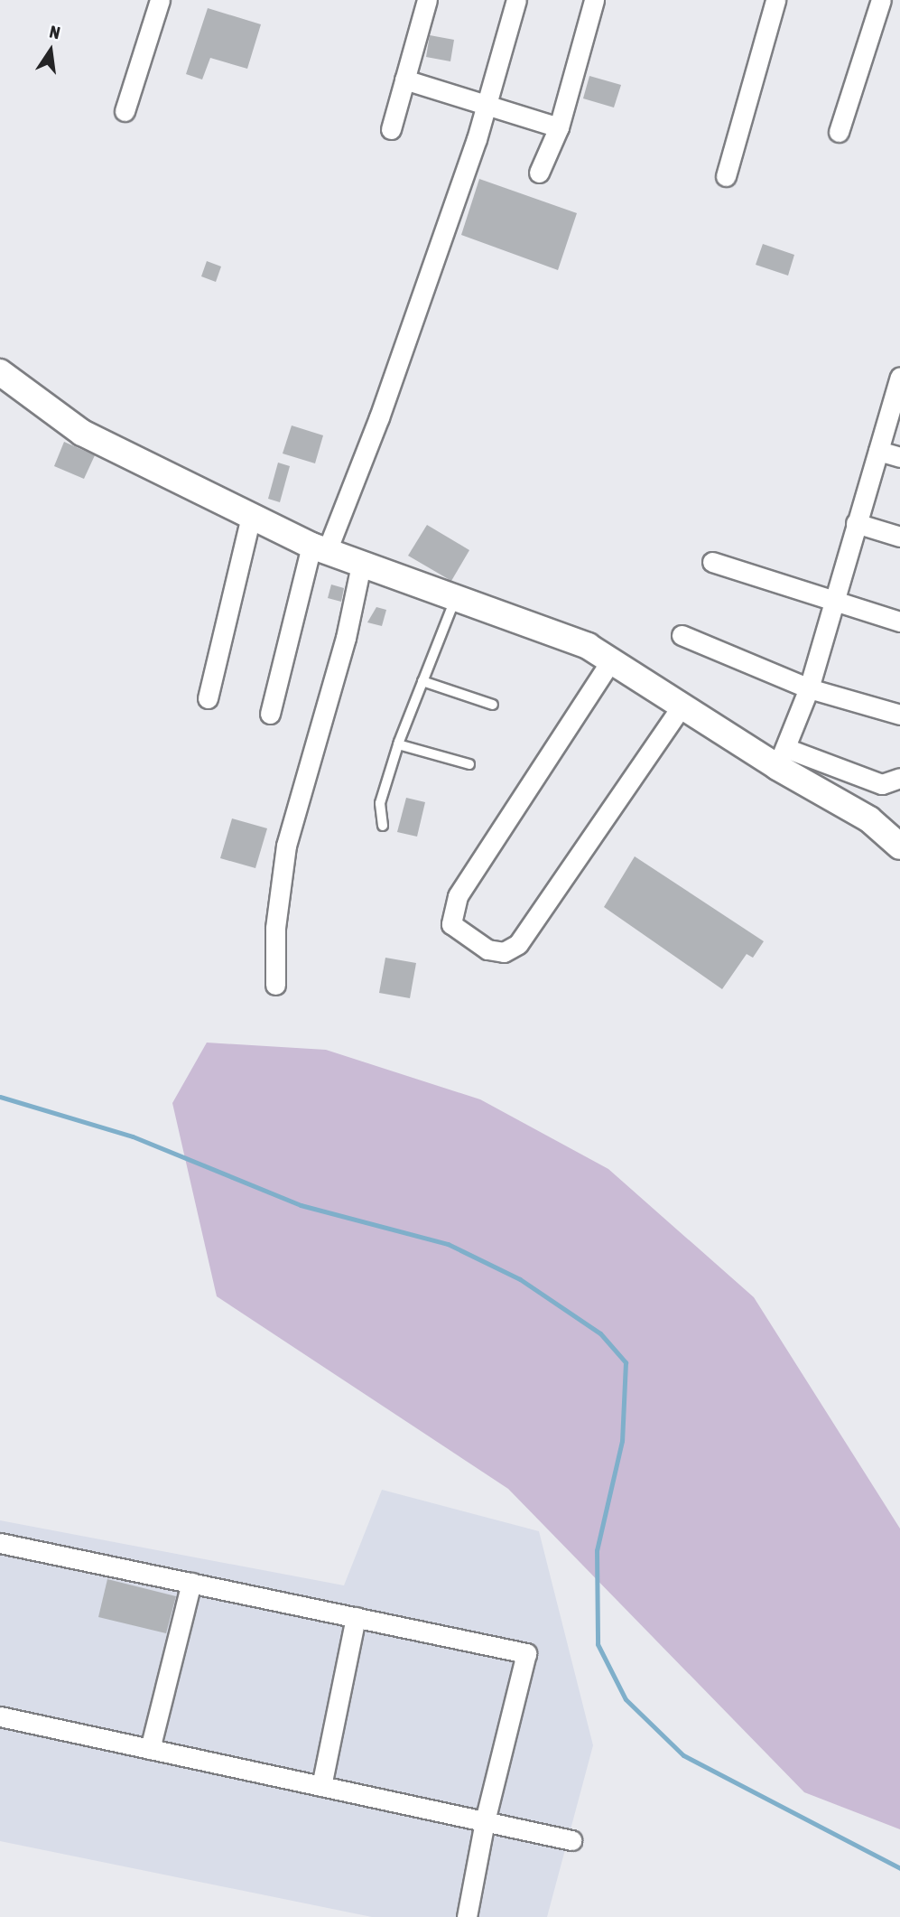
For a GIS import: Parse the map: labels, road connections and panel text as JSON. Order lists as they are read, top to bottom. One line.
{"north":"top"}
